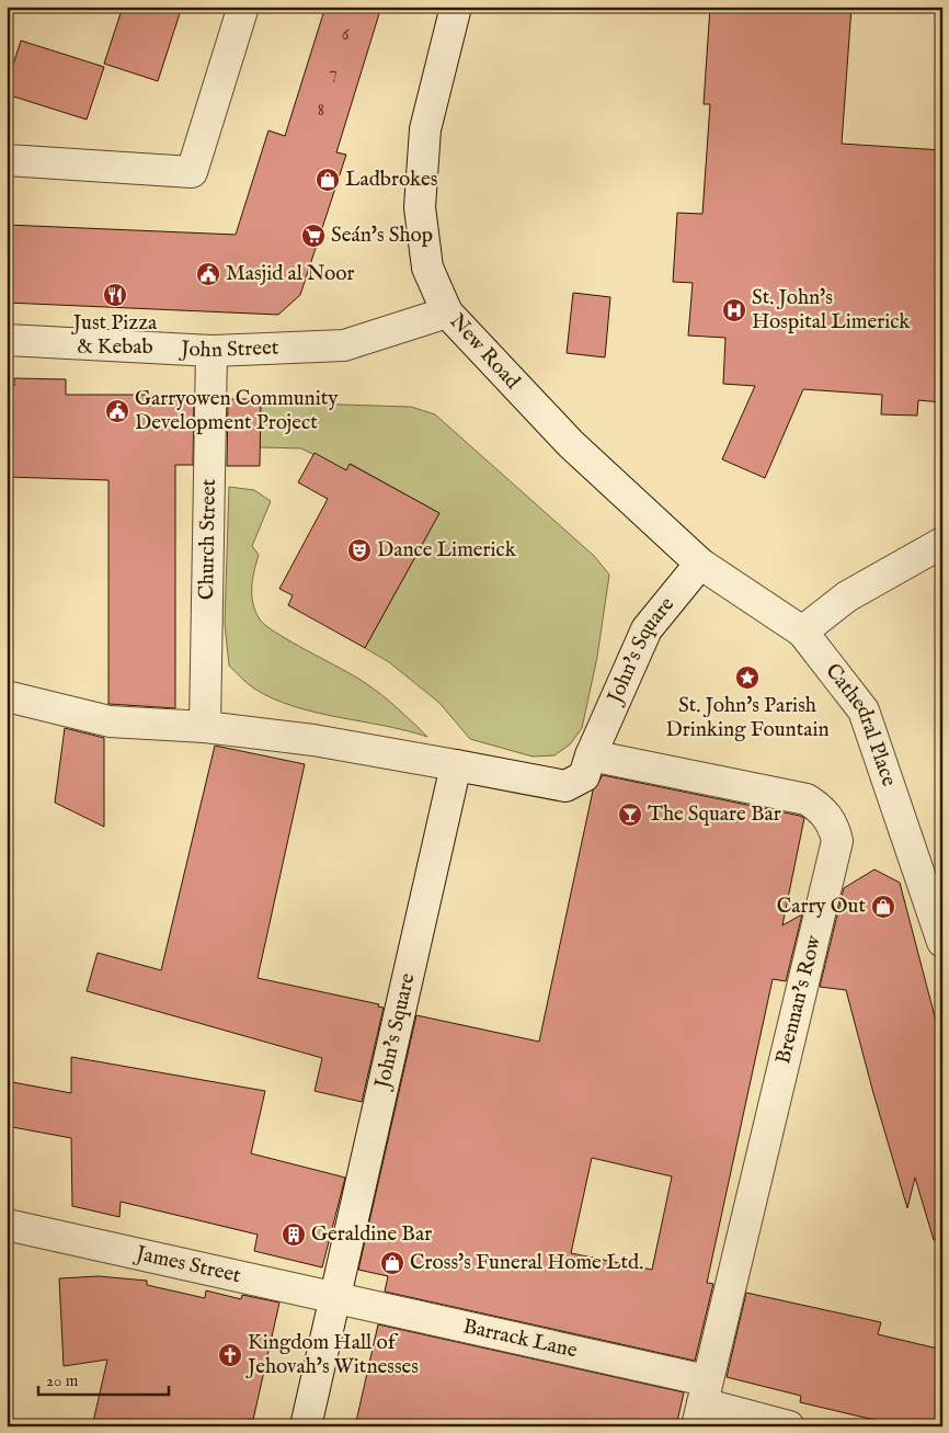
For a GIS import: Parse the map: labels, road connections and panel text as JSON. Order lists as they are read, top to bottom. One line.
{"streets":{"street":["John Street","New Road","Church Street","John's Square","Cathedral Place","Brennan's Row","James Street","Barrack Lane"]},"crossings":[["John Street","New Road"],["John Street","Church Street"],["New Road","John's Square"],["New Road","Cathedral Place"],["Church Street","John's Square"],["John's Square","Cathedral Place"],["John's Square","Brennan's Row"],["John's Square","James Street"],["John's Square","Barrack Lane"],["Brennan's Row","Barrack Lane"],["James Street","Barrack Lane"]],"places":{"shop":["Ladbrokes","Carry Out","Cross's Funeral Home Ltd."],"supermarket":["Seán's Shop"],"public building":["Masjid al Noor","Garryowen Community Development Project"],"restaurant":["Just Pizza & Kebab"],"hospital":["St. John's Hospital Limerick"],"theatre":["Dance Limerick"],"place":["St. John's Parish Drinking Fountain"],"bar":["The Square Bar"],"building":["Geraldine Bar"],"church":["Kingdom Hall of Jehovah's Witnesses"]},"house_numbers":["6","7","8"],"scale_bar":"20 m"}
